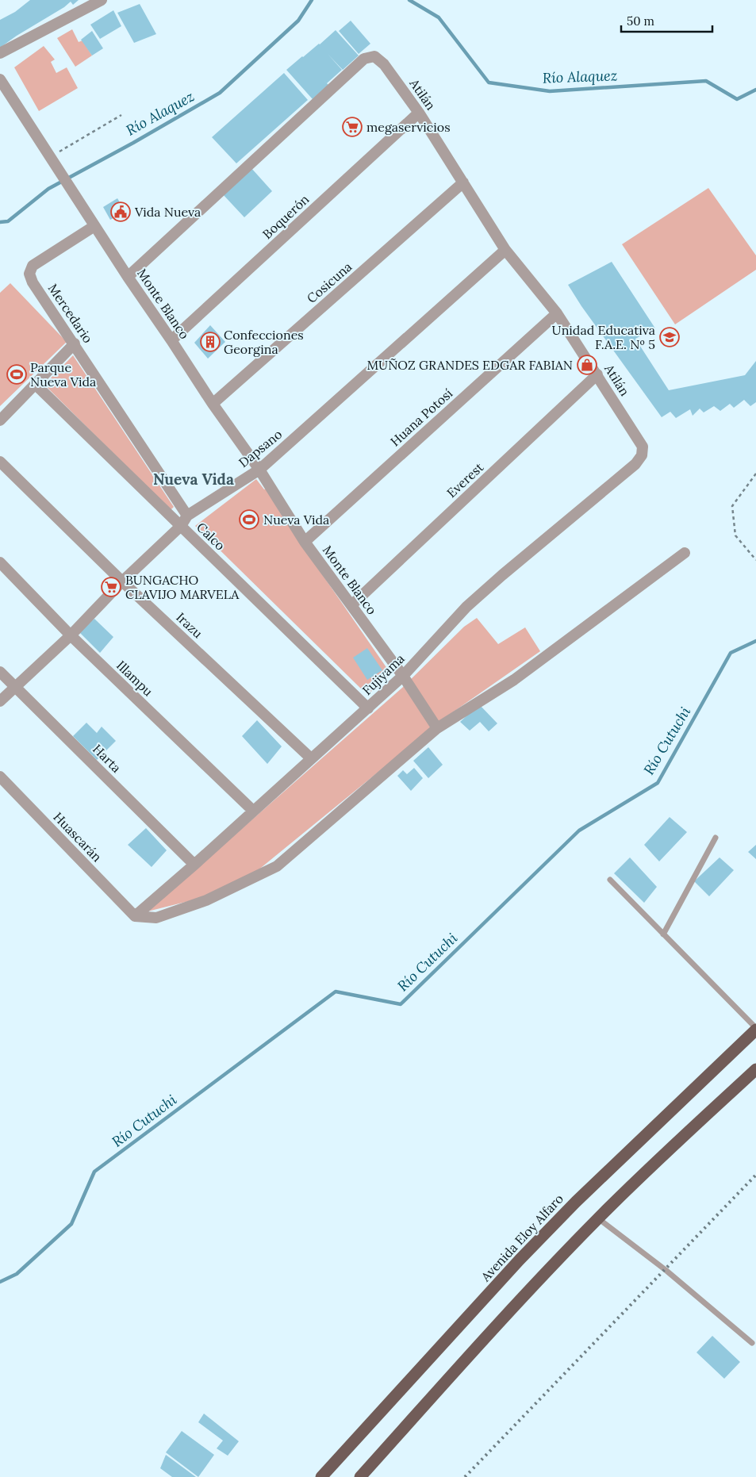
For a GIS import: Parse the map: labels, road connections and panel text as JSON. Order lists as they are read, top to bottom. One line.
{"streets":{"main road":["Avenida Eloy Alfaro"],"street":["Atilán","Boquerón","Cosicuna","Monte Blanco","Mercedario","Huana Potosí","Dapsano","Everest","Calco","Irazu","Fujiyama","Illampu","Harta","Huascarán"]},"crossings":[["Atilán","Boquerón"],["Atilán","Cosicuna"],["Atilán","Monte Blanco"],["Atilán","Huana Potosí"],["Atilán","Dapsano"],["Atilán","Everest"],["Atilán","Fujiyama"],["Boquerón","Monte Blanco"],["Cosicuna","Monte Blanco"],["Monte Blanco","Mercedario"],["Monte Blanco","Huana Potosí"],["Monte Blanco","Dapsano"],["Monte Blanco","Everest"],["Monte Blanco","Fujiyama"],["Mercedario","Dapsano"],["Dapsano","Calco"],["Dapsano","Irazu"],["Dapsano","Illampu"],["Dapsano","Harta"],["Calco","Fujiyama"],["Irazu","Fujiyama"],["Fujiyama","Illampu"],["Fujiyama","Harta"],["Fujiyama","Huascarán"]],"districts":["Nueva Vida"],"water":["Río Alaquez","Río Cutuchi"],"places":{"supermarket":["megaservicios","BUNGACHO CLAVIJO MARVELA"],"public building":["Vida Nueva"],"school or university":["Unidad Educativa F.A.E. Nº 5"],"building":["Confecciones Georgina"],"shop":["MUÑOZ GRANDES EDGAR FABIAN"],"sports":["Parque Nueva Vida","Nueva Vida"]},"scale_bar":"50 m"}
